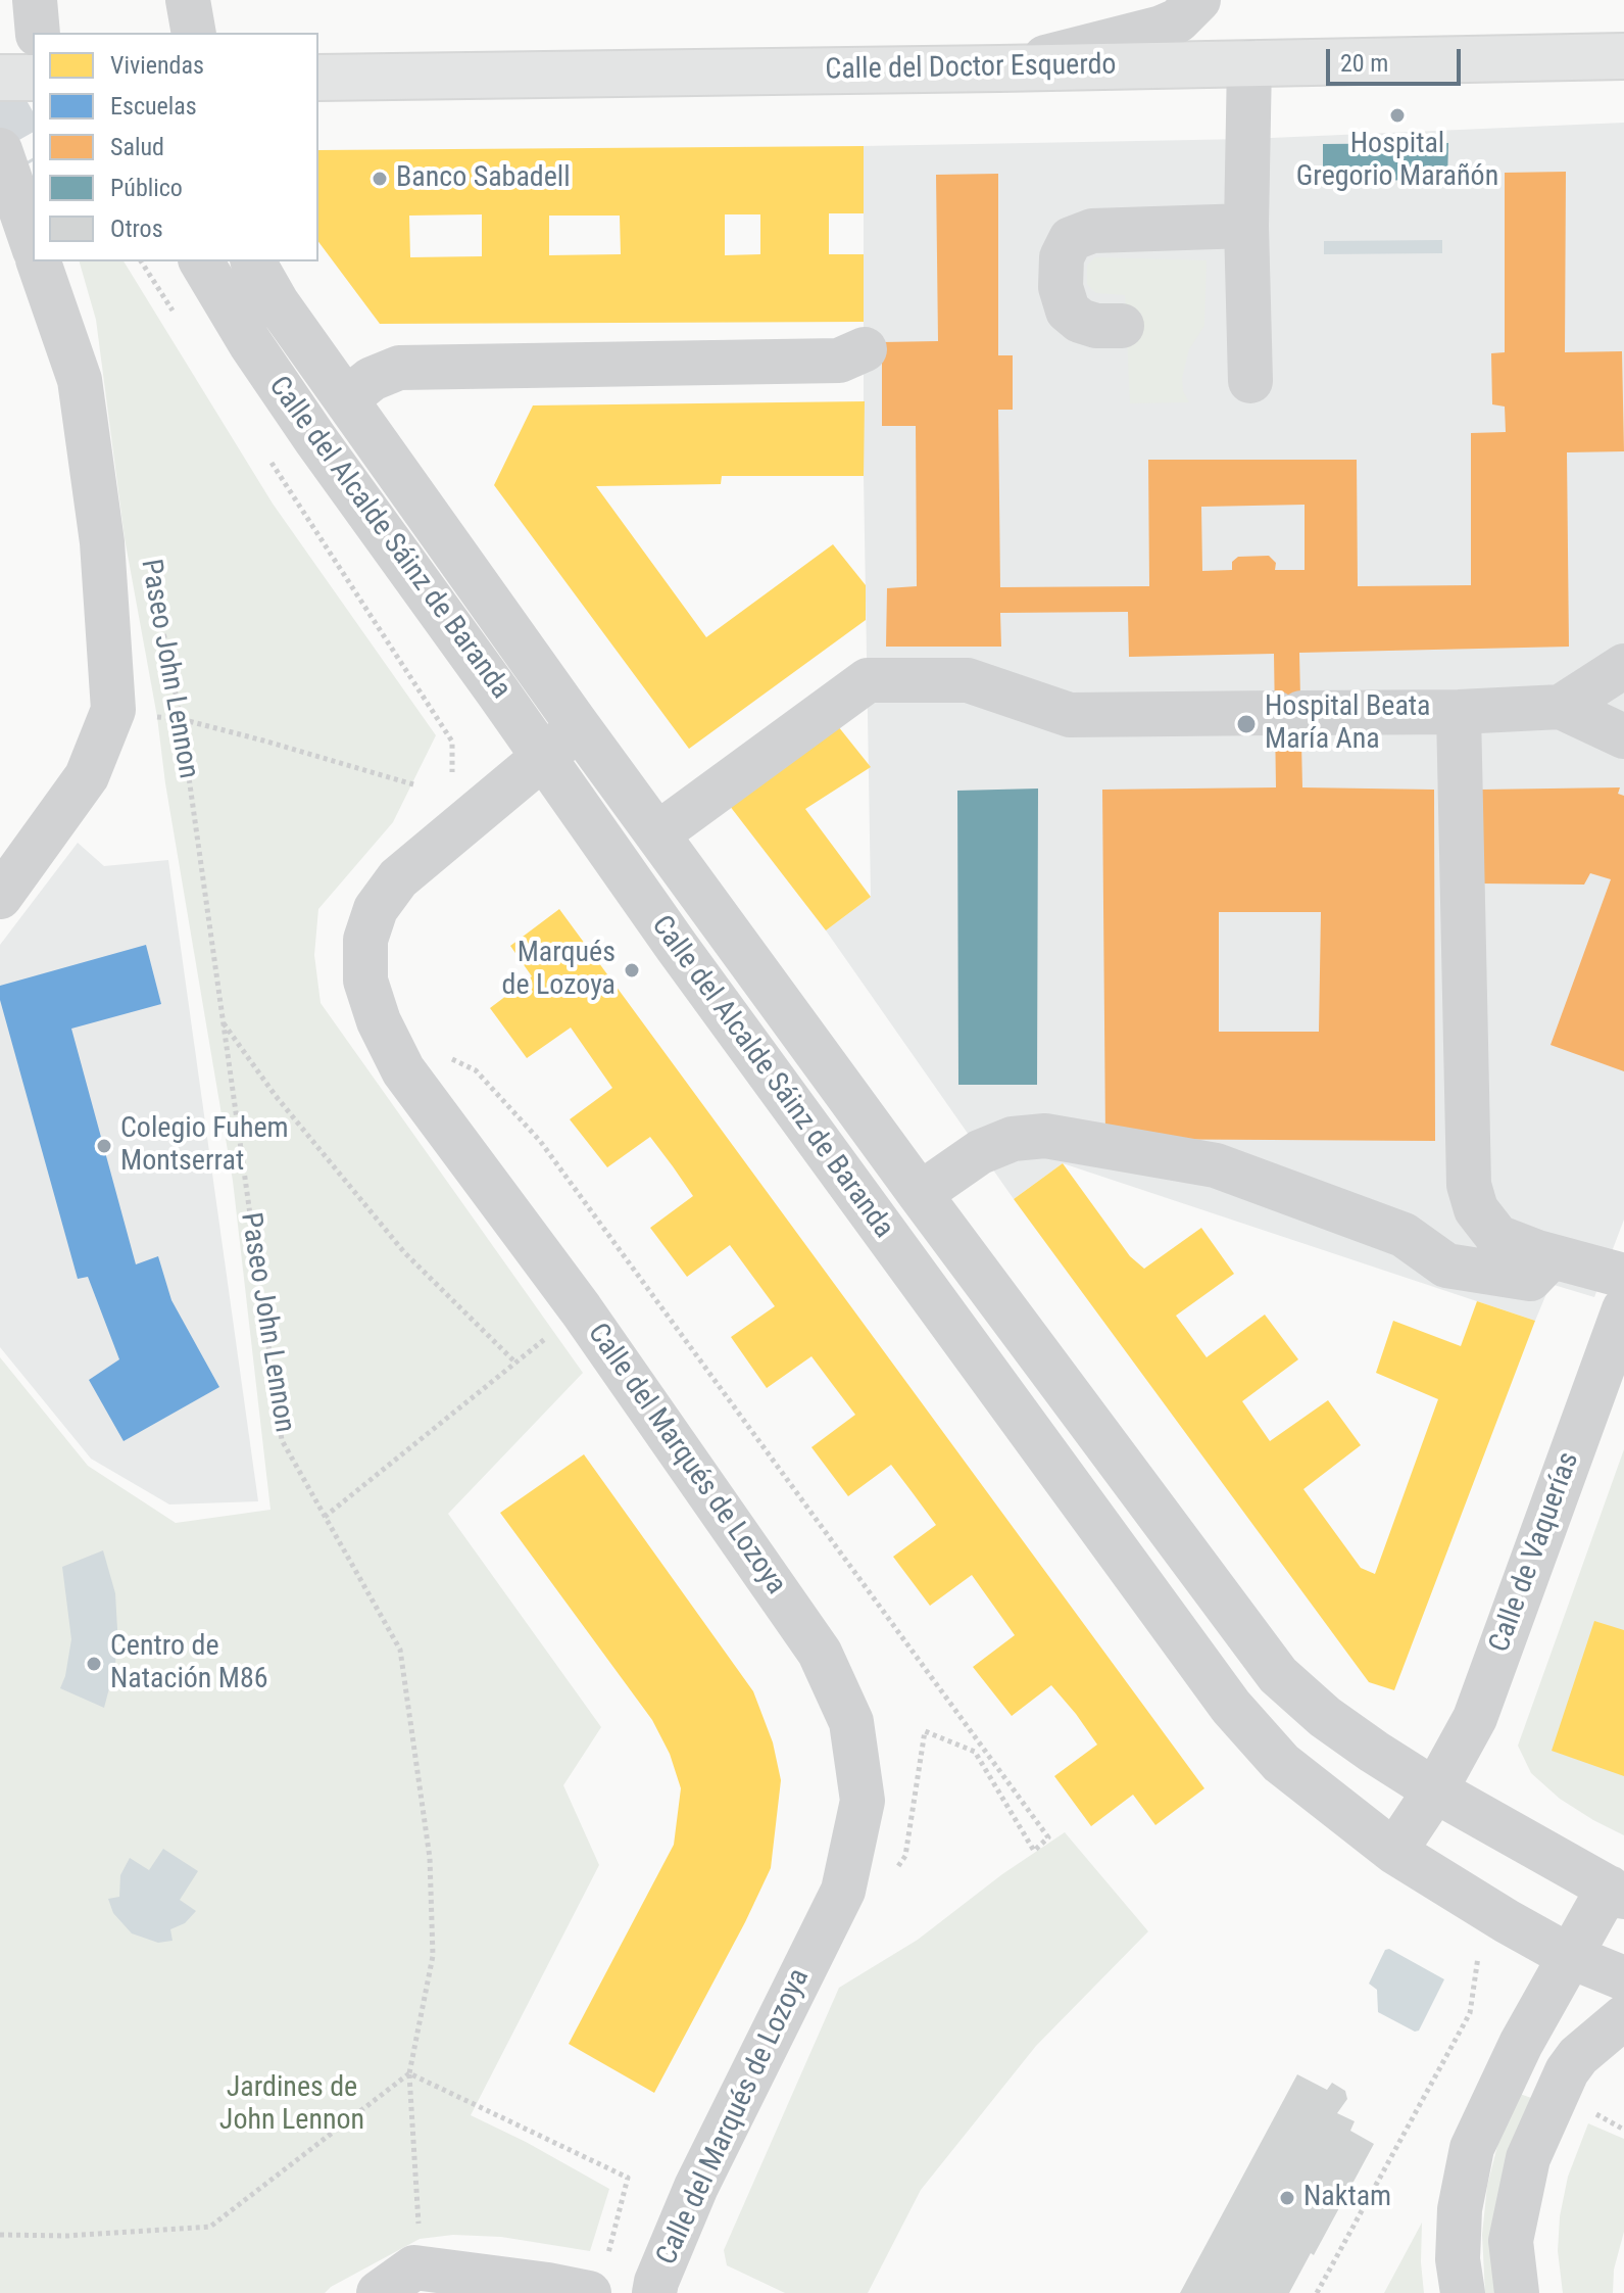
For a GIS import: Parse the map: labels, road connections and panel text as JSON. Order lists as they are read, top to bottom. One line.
{"streets":{"main road":["Calle del Doctor Esquerdo"],"street":["Calle del Alcalde Sáinz de Baranda","Calle del Marqués de Lozoya","Calle de Vaquerías"],"path":["Paseo John Lennon"]},"crossings":[["Calle del Alcalde Sáinz de Baranda","Calle del Marqués de Lozoya"],["Calle del Alcalde Sáinz de Baranda","Calle de Vaquerías"]],"parks":["Jardines de John Lennon"],"places":["Hospital Gregorio Marañón","Banco Sabadell","Hospital Beata María Ana","Marqués de Lozoya","Colegio Fuhem Montserrat","Centro de Natación M86","Naktam"],"legend":["Viviendas","Escuelas","Salud","Público","Otros"],"scale_bar":"20 m"}
